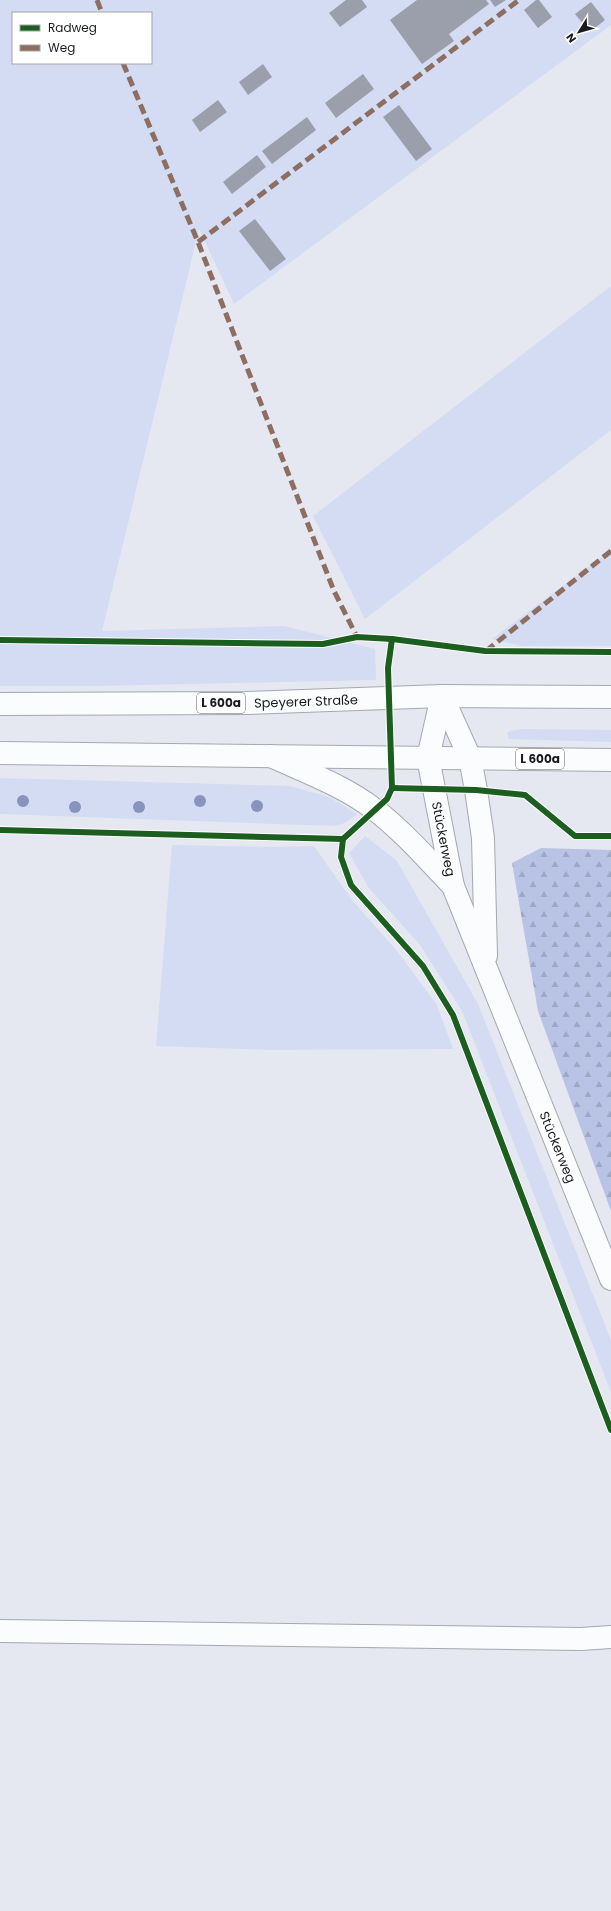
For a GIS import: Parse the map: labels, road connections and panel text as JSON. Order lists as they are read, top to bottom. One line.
{"streets":{"street":["Speyerer Straße","L 600a","Stückerweg"]},"crossings":[["Speyerer Straße","Stückerweg"],["L 600a","Stückerweg"]],"legend":["Radweg","Weg"],"north":"bottom left"}
